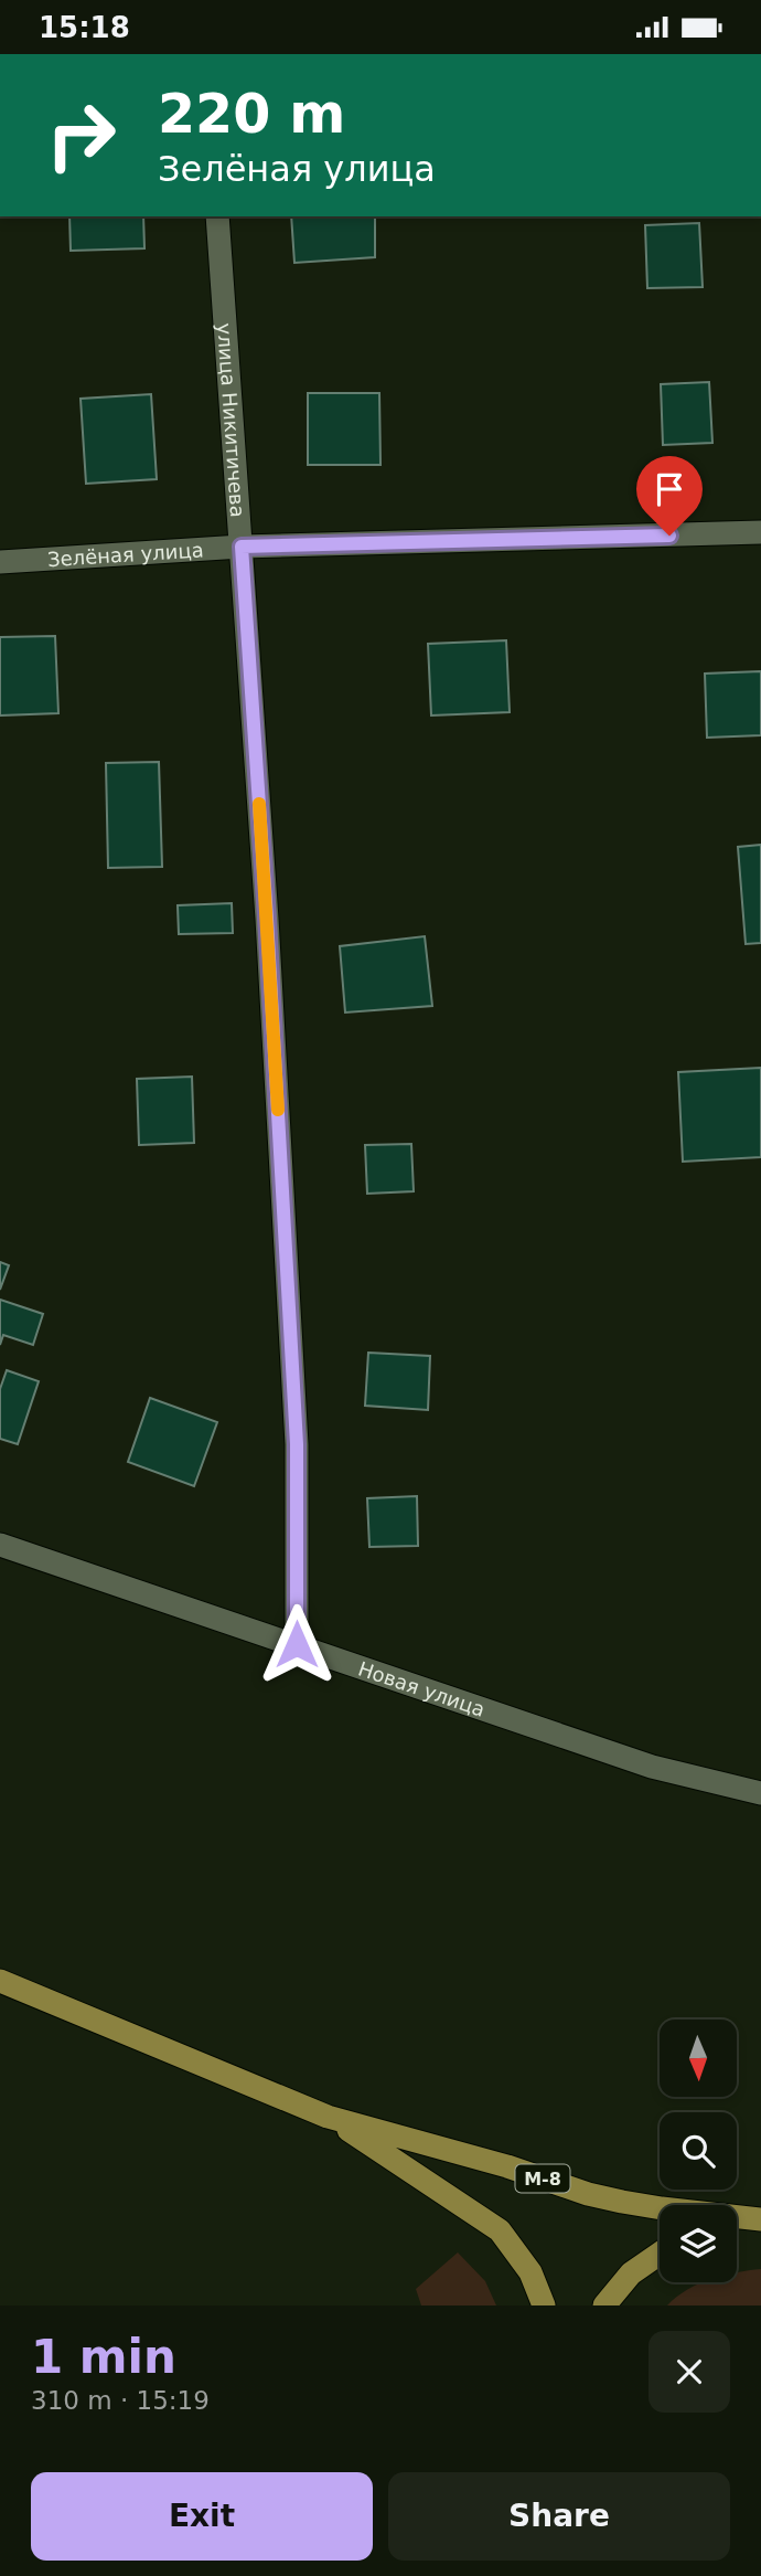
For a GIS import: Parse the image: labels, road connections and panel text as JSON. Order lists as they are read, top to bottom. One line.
{"streets":{"main road":["М-8"],"street":["улица Никитичева","Зелёная улица","Новая улица"]},"crossings":[["улица Никитичева","Зелёная улица"],["улица Никитичева","Новая улица"]],"north":"bottom","page":{"status":"15:18","turn":["220 m","Зелёная улица"],"heading":["1 min","310 m · 15:19"],"buttons":["Exit","Share"]}}
